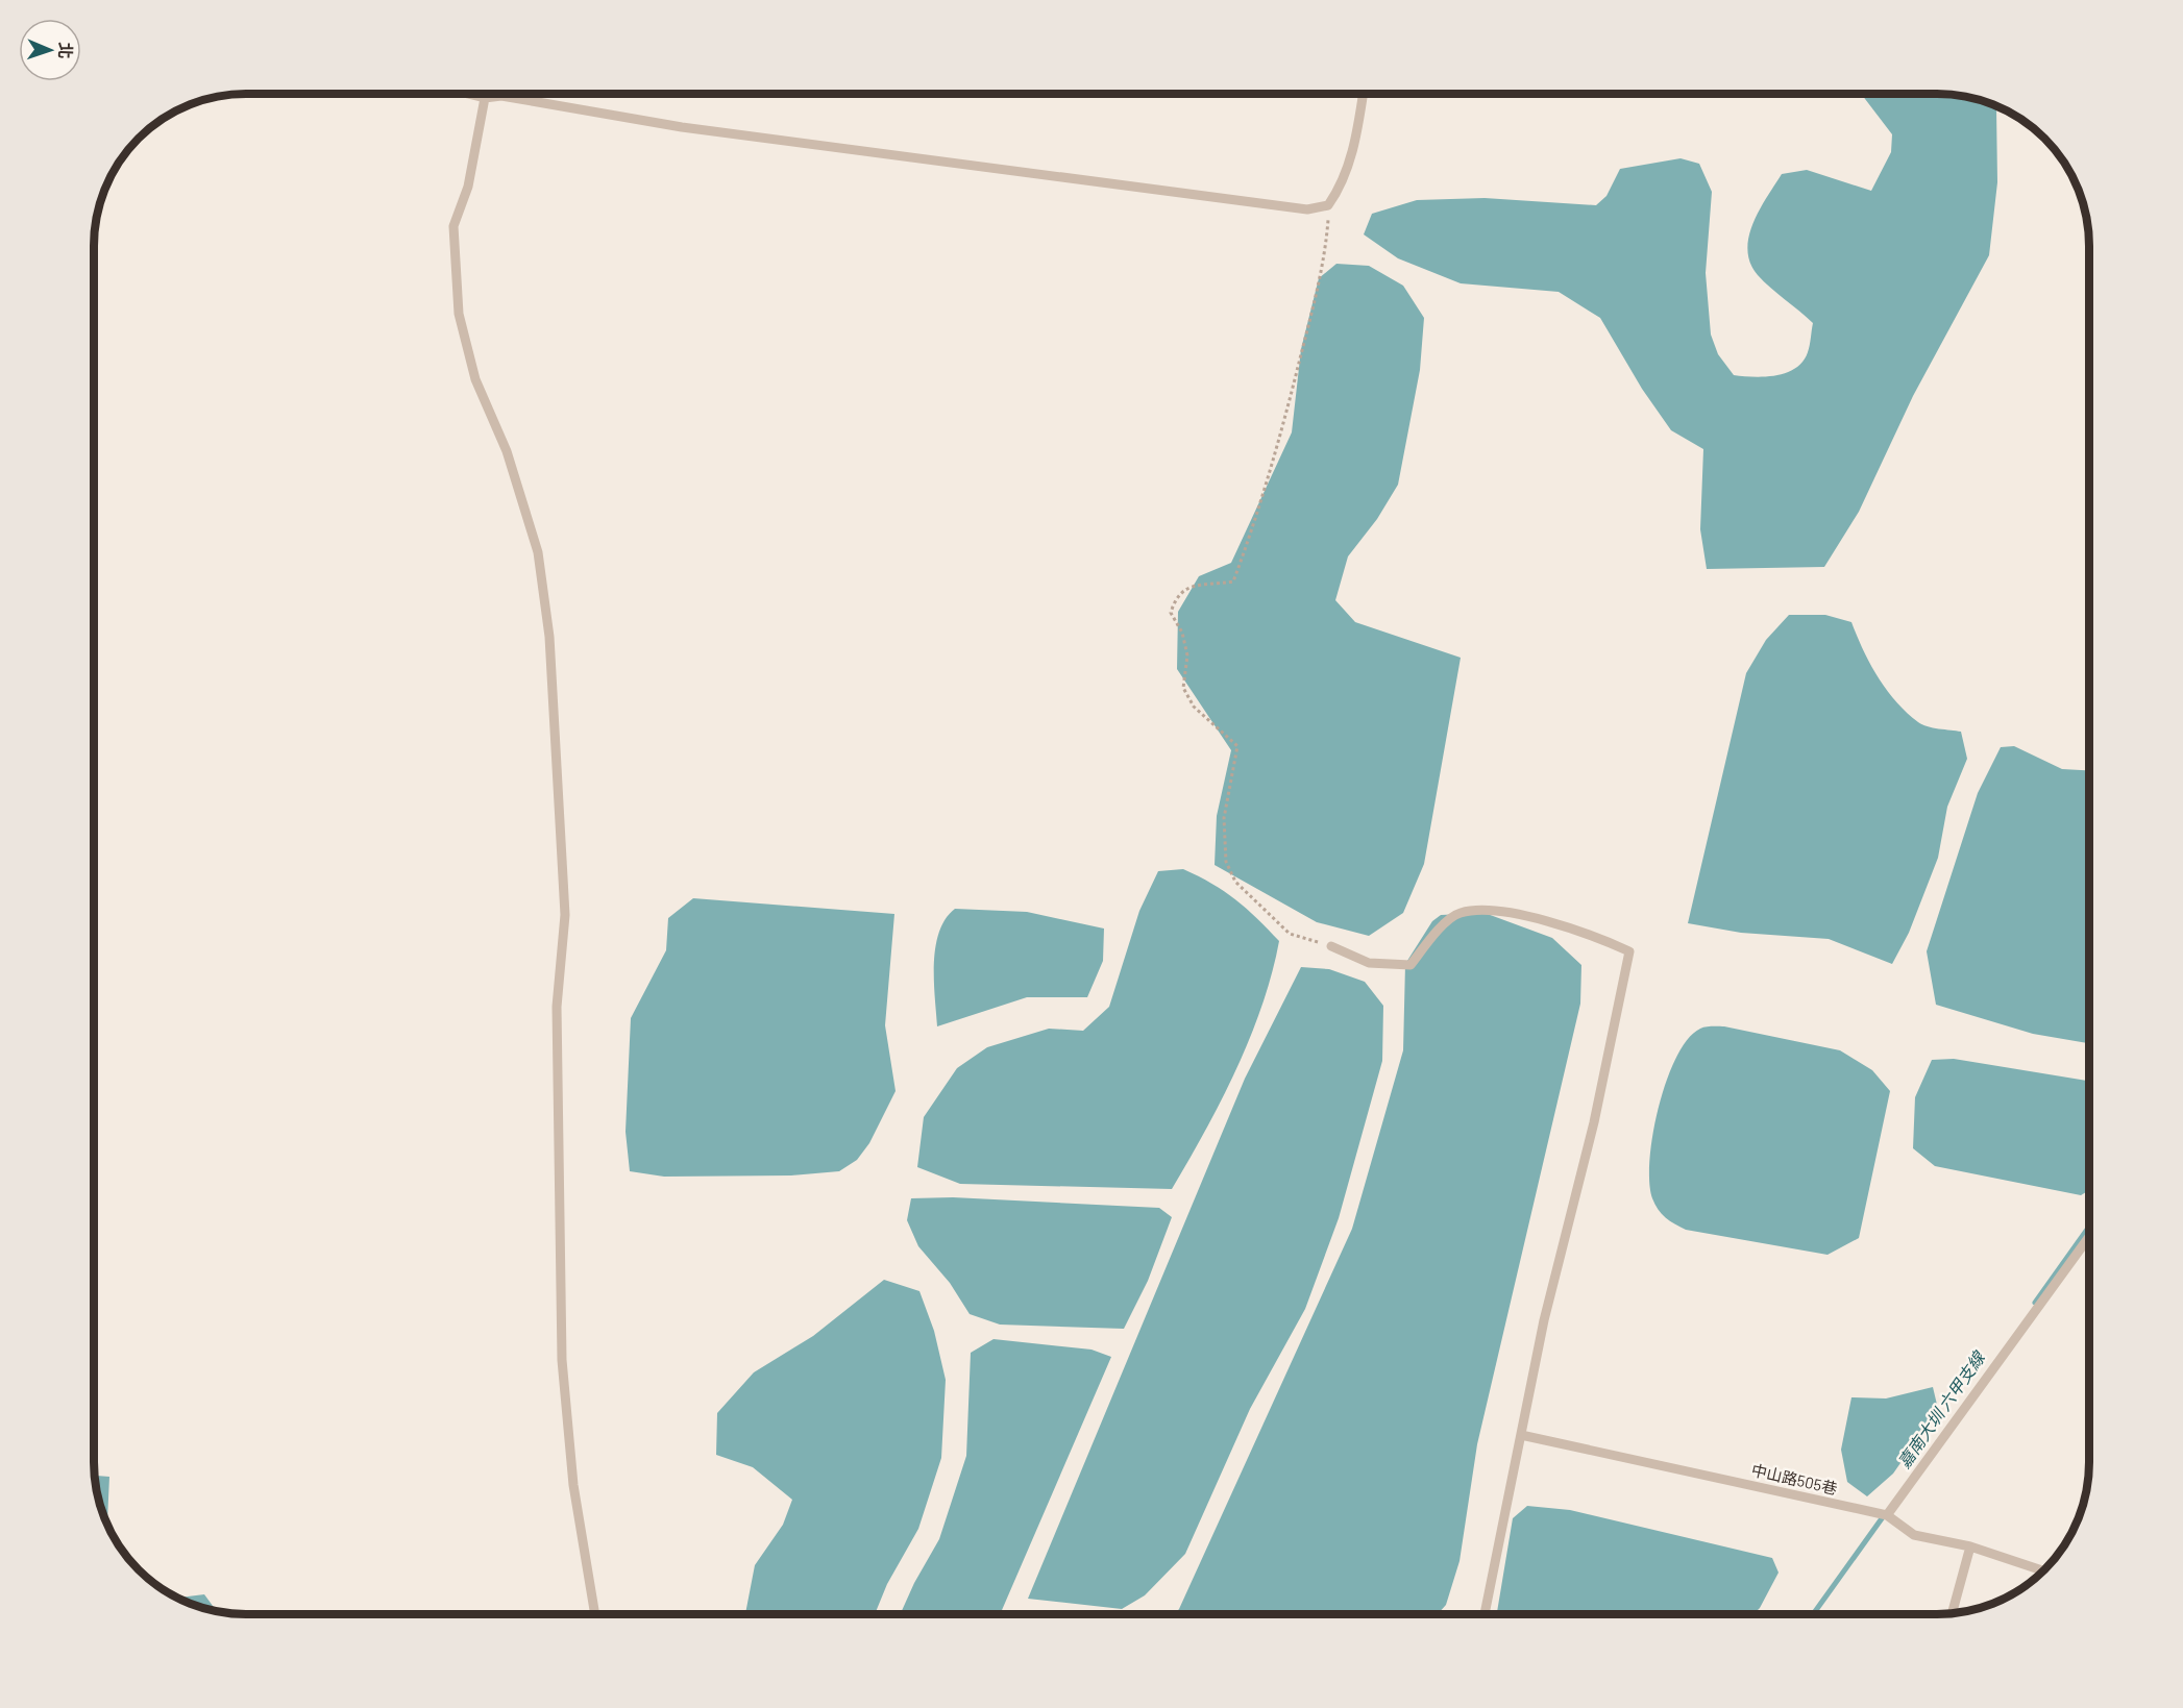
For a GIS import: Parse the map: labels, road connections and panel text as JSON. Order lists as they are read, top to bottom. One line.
{"streets":{"lane":["中山路505巷"]},"water":["嘉南大圳 六甲支線"],"north":"right"}
